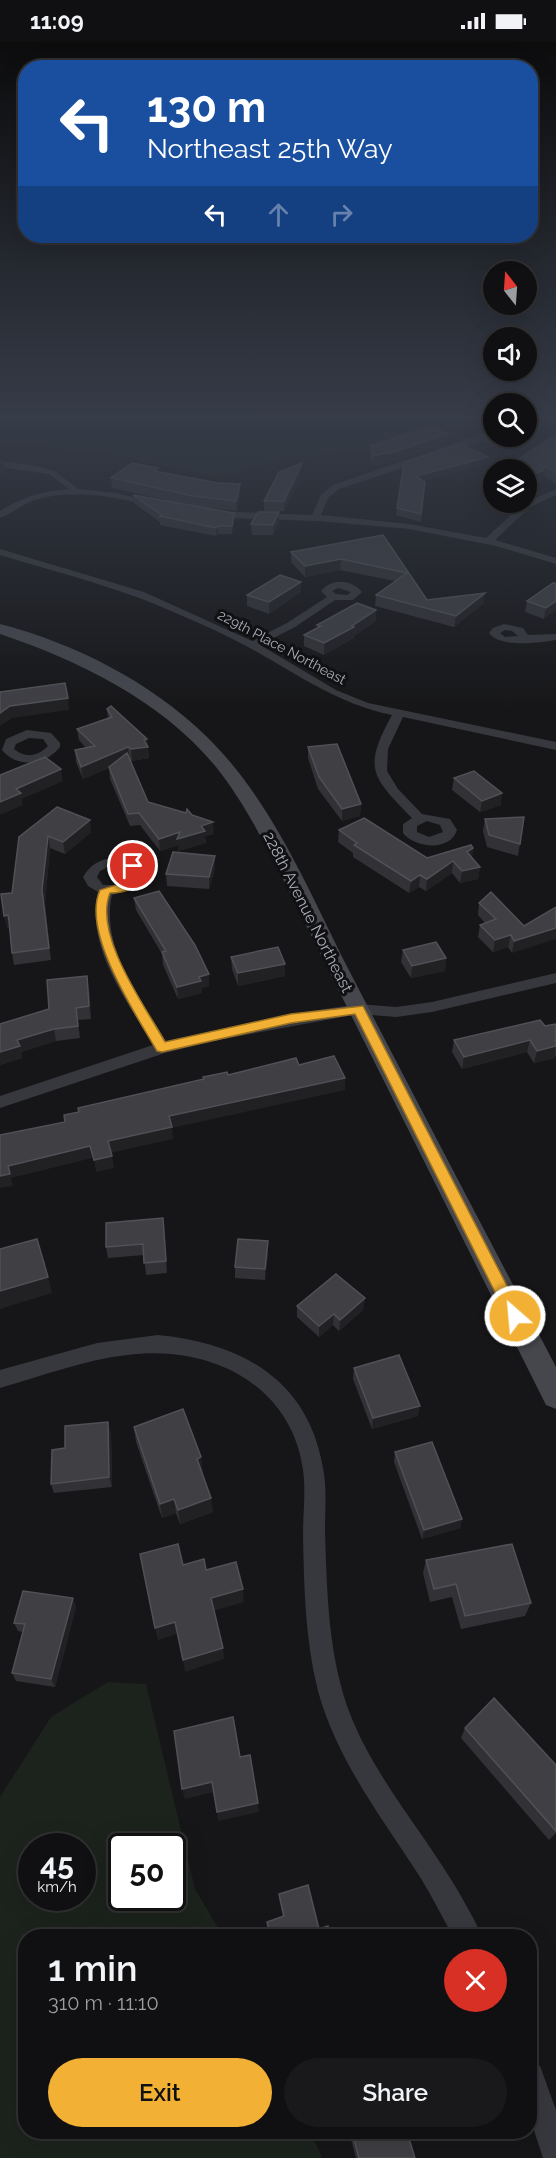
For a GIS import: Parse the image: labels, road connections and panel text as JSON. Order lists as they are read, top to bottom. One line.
{"streets":{"main road":["228th Avenue Northeast"],"street":["229th Place Northeast"]},"north":"top","page":{"status":"11:09","turn":["130 m","Northeast 25th Way"],"speed":"45 km/h","limit":"50","heading":["1 min","310 m · 11:10"],"buttons":["Exit","Share"]}}
